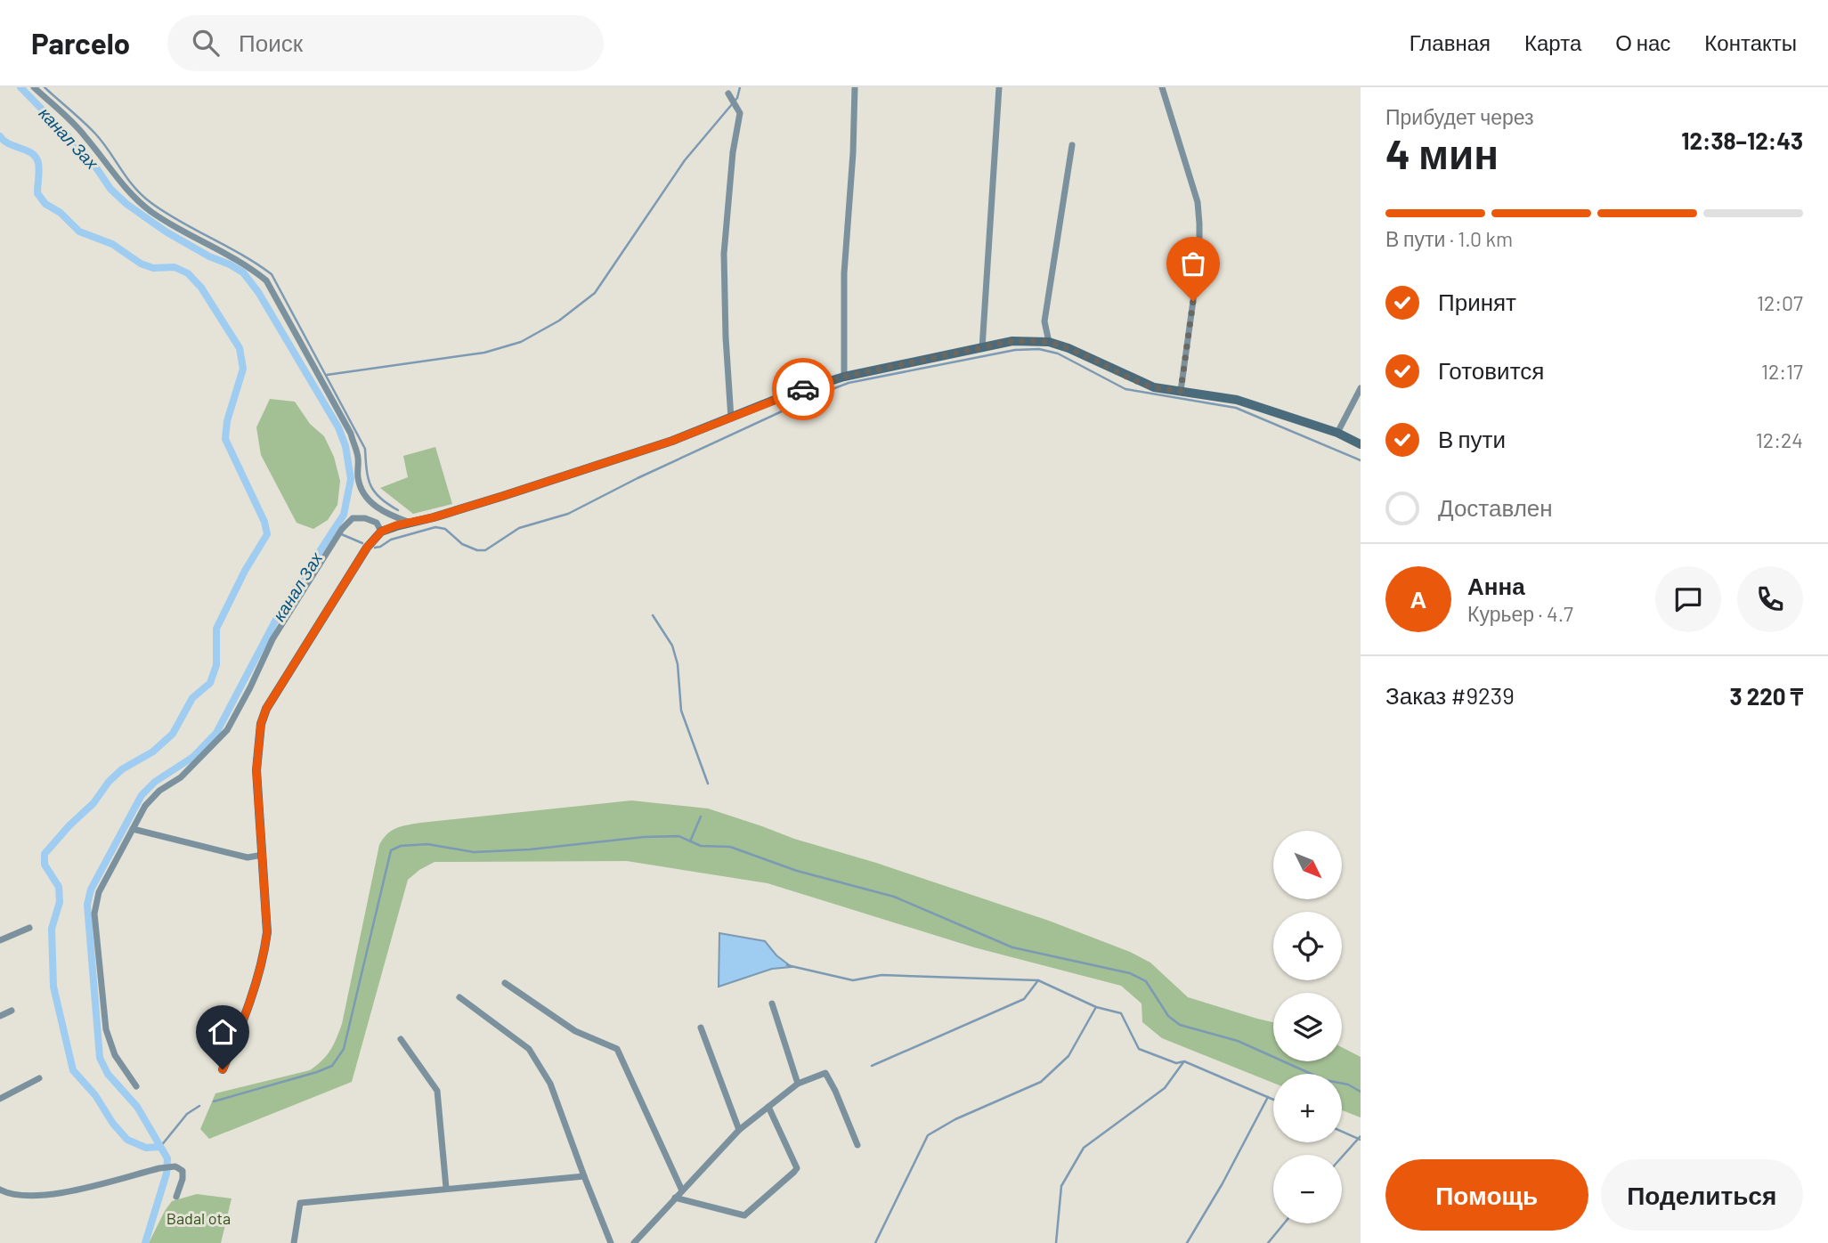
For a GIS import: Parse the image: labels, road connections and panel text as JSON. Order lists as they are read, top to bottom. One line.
{"water":["канал Зах"],"parks":["Badal ota"],"north":"bottom right","page":{"header":"Parcelo","search":"Поиск","nav":["Главная","Карта","О нас","Контакты"],"heading":["4 мин","Прибудет через","12:38–12:43"],"panel":["Анна","Курьер · 4.7","Заказ #9239","3 220 ₸"],"bar":"В пути · 1.0 km","list":[["Принят","12:07"],["Готовится","12:17"],["В пути","12:24"],"Доставлен"],"round":"А","map_buttons":["+","−"],"buttons":["Помощь","Поделиться"]}}
